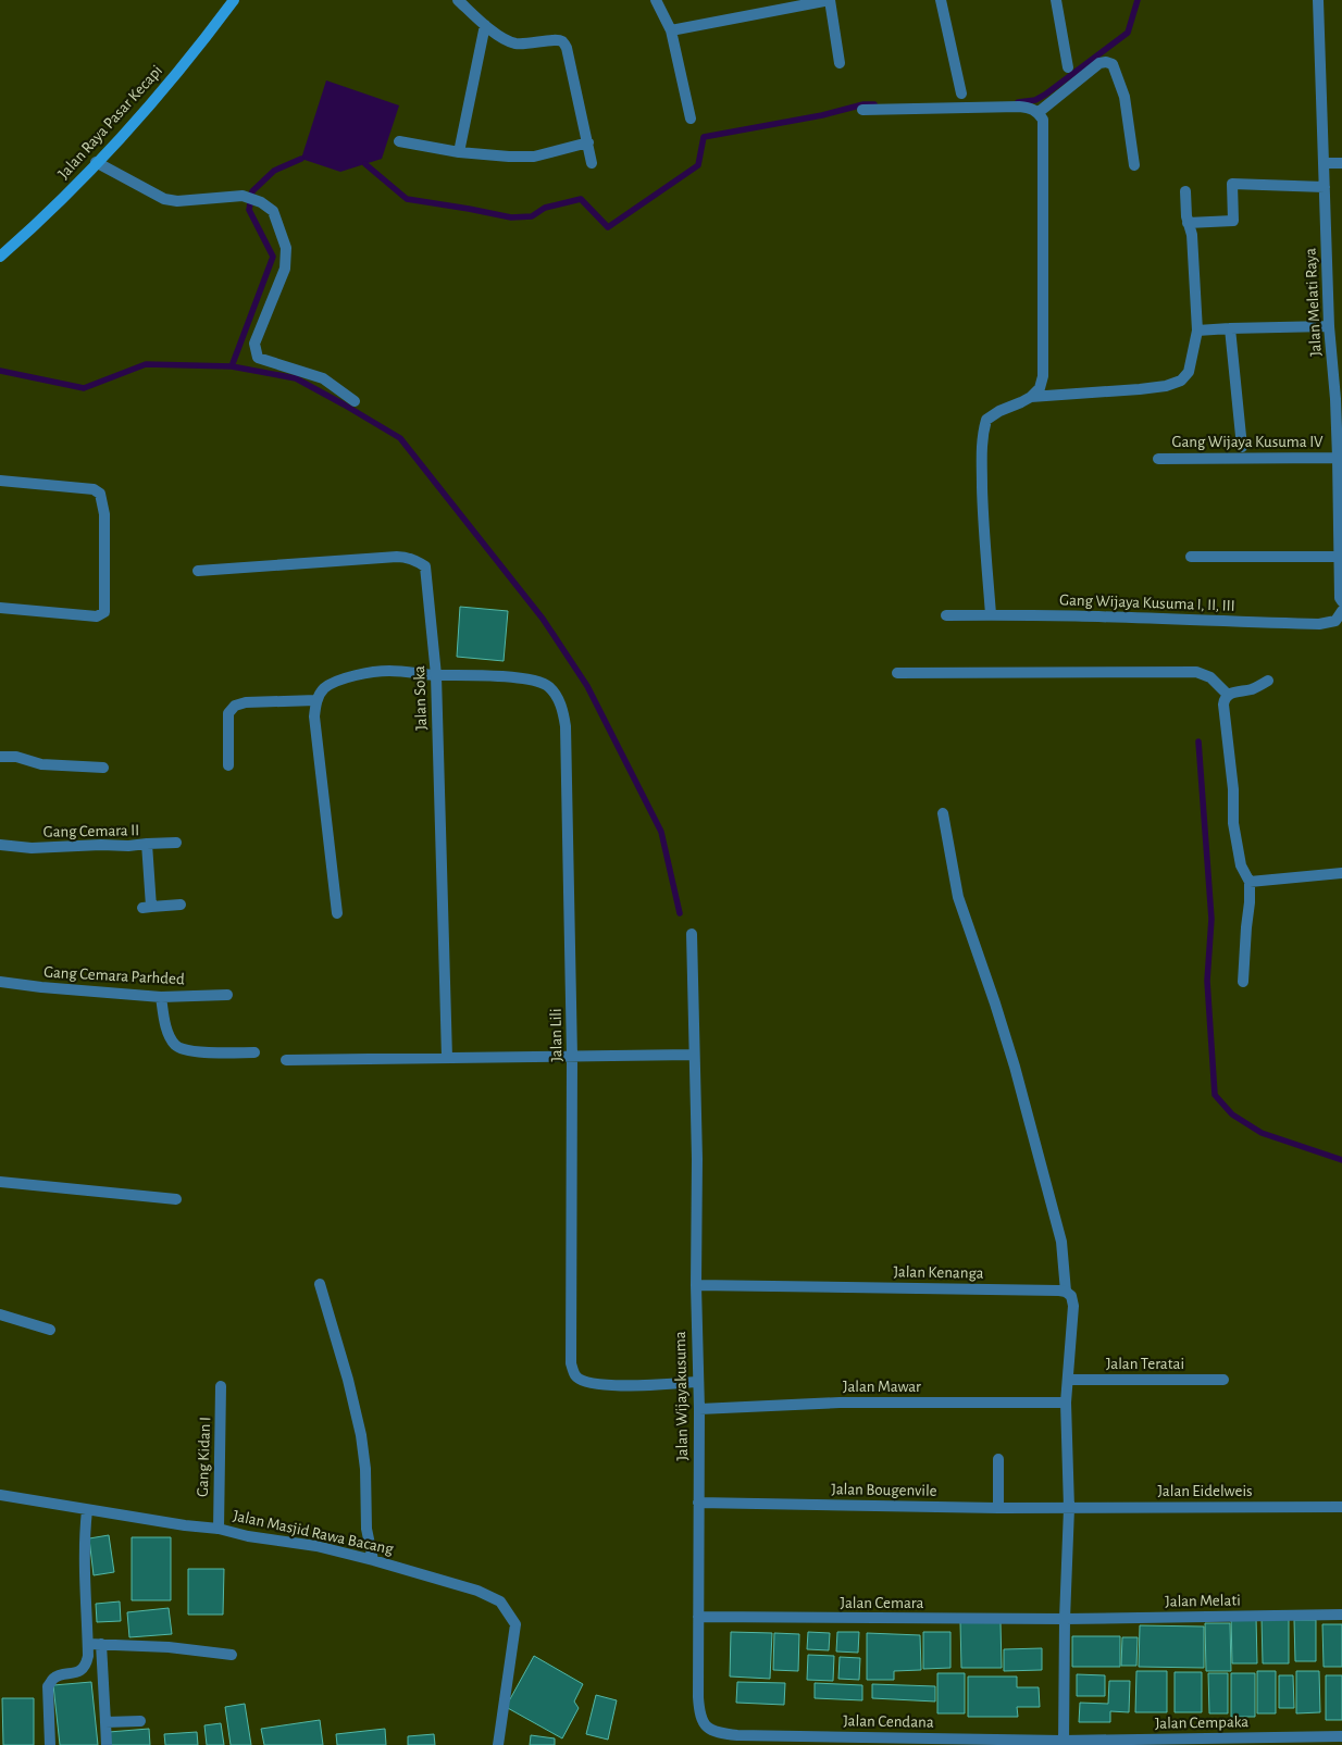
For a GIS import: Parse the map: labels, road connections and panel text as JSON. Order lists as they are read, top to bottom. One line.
{"streets":{"street":["Jalan Raya Pasar Kecapi","Jalan Melati Raya","Gang Wijaya Kusuma IV","Gang Wijaya Kusuma I, II, III","Jalan Soka","Gang Cemara II","Gang Cemara Parhded","Jalan Lili","Jalan Kenanga","Jalan Teratai","Jalan Mawar","Jalan Wijayakusuma","Gang Kidan I","Jalan Bougenvile","Jalan Eidelweis","Jalan Masjid Rawa Bacang","Jalan Melati","Jalan Cemara","Jalan Cendana","Jalan Cempaka"]},"crossings":[["Jalan Melati Raya","Gang Wijaya Kusuma IV"],["Jalan Soka","Jalan Lili"],["Jalan Lili","Jalan Wijayakusuma"],["Jalan Kenanga","Jalan Wijayakusuma"],["Jalan Mawar","Jalan Wijayakusuma"],["Jalan Wijayakusuma","Jalan Bougenvile"],["Jalan Wijayakusuma","Jalan Cemara"],["Jalan Wijayakusuma","Jalan Cendana"],["Gang Kidan I","Jalan Masjid Rawa Bacang"],["Jalan Bougenvile","Jalan Eidelweis"],["Jalan Melati","Jalan Cemara"],["Jalan Cendana","Jalan Cempaka"]]}
